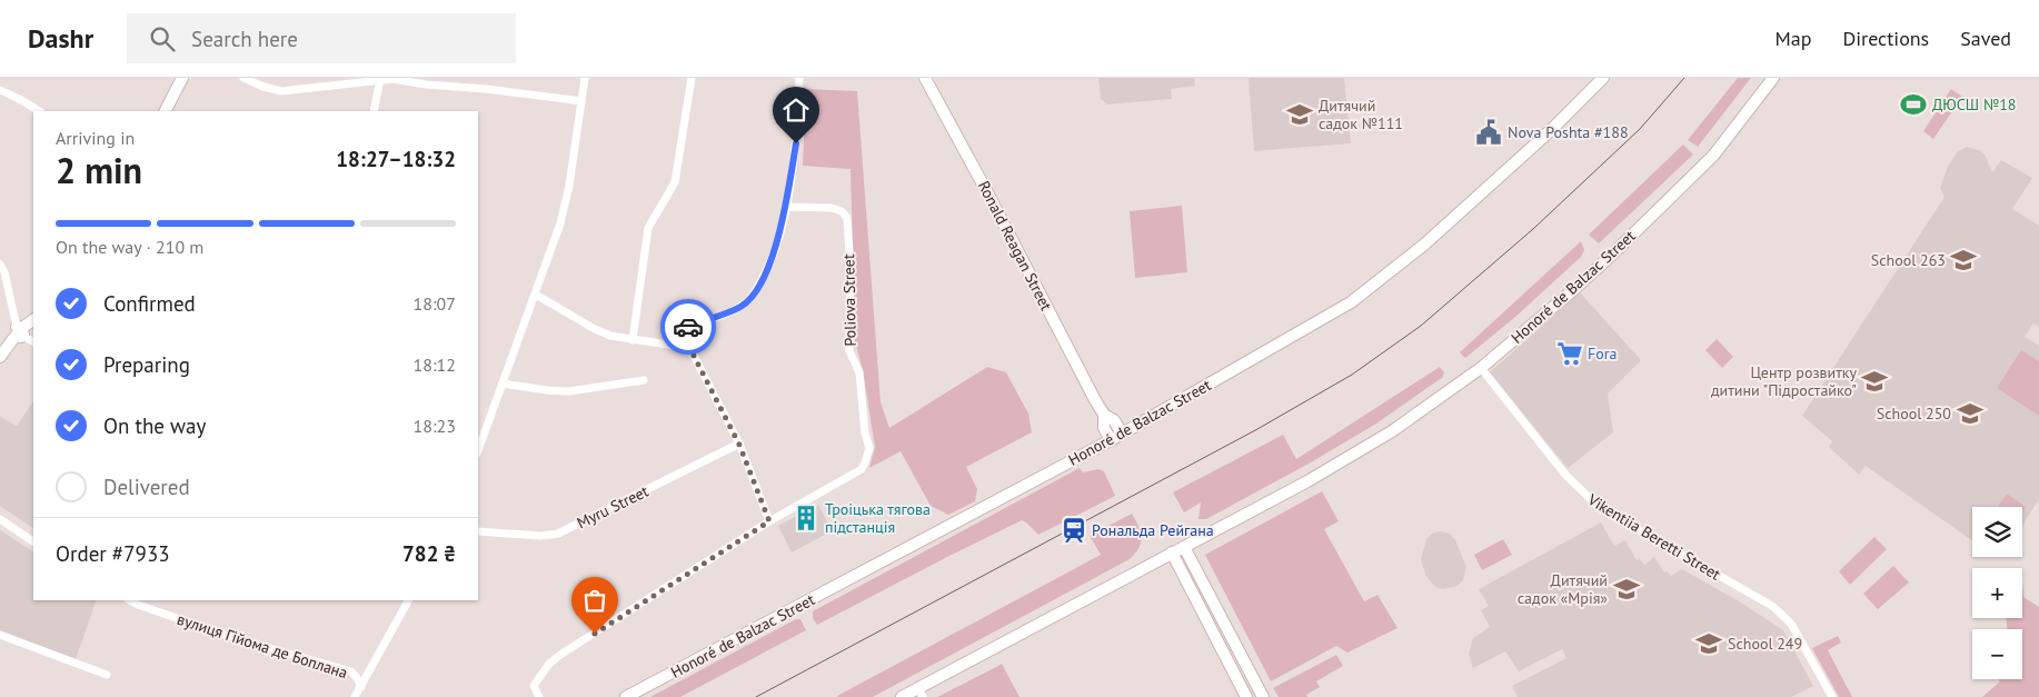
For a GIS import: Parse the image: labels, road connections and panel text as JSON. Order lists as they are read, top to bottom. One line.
{"streets":{"street":["Ronald Reagan Street","Honoré de Balzac Street","Poliova Street","Myru Street","Vikentiia Beretti Street","вулиця Гійома де Боплана"]},"crossings":[["Ronald Reagan Street","Honoré de Balzac Street"],["Honoré de Balzac Street","Vikentiia Beretti Street"]],"places":{"sports":["ДЮСШ №18"],"school or university":["Дитячий садок №111","School 263","Центр розвитку дитини \"Підростайко\"","School 250","Дитячий садок «Мрія»","School 249"],"public building":["Nova Poshta #188"],"supermarket":["Fora"],"building":["Троiцька тягова пiдстанцiя"],"station":["Рональда Рейгана"]},"page":{"header":"Dashr","search":"Search here","nav":["Map","Directions","Saved"],"heading":["2 min","Arriving in","18:27–18:32"],"panel":["Order #7933","782 ₴"],"bar":"On the way · 210 m","list":[["Confirmed","18:07"],["Preparing","18:12"],["On the way","18:23"],"Delivered"],"map_buttons":["+","−"]}}
